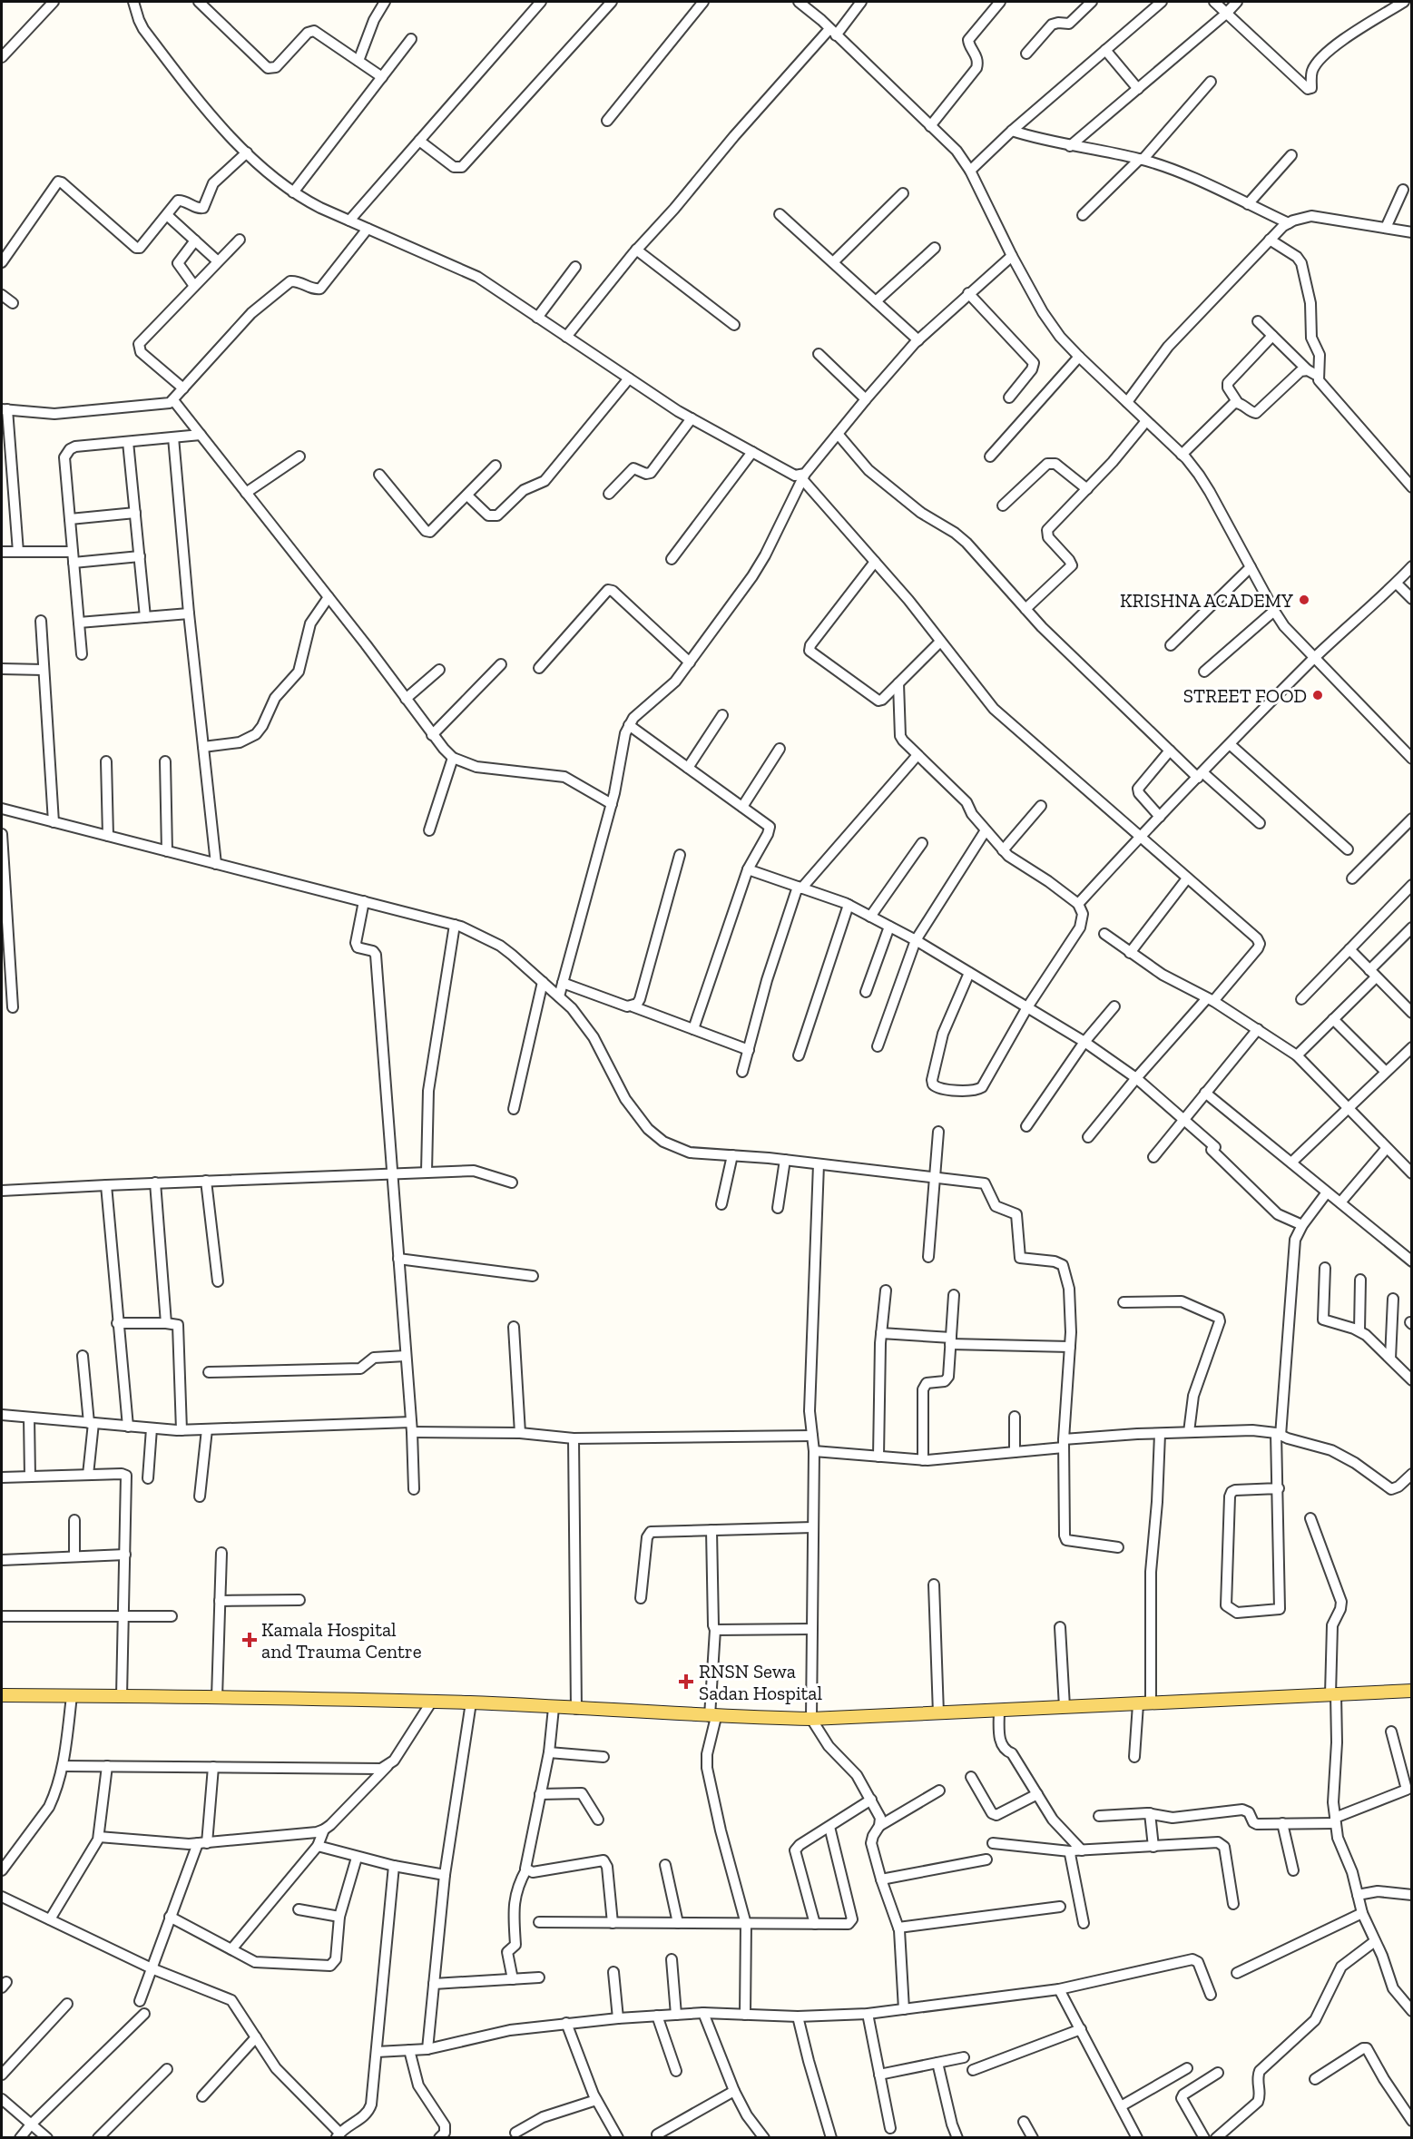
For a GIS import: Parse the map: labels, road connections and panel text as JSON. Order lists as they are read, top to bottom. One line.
{"places":{"other":["KRISHNA ACADEMY","STREET FOOD"],"health":["Kamala Hospital and Trauma Centre","RNSN Sewa Sadan Hospital"]}}
